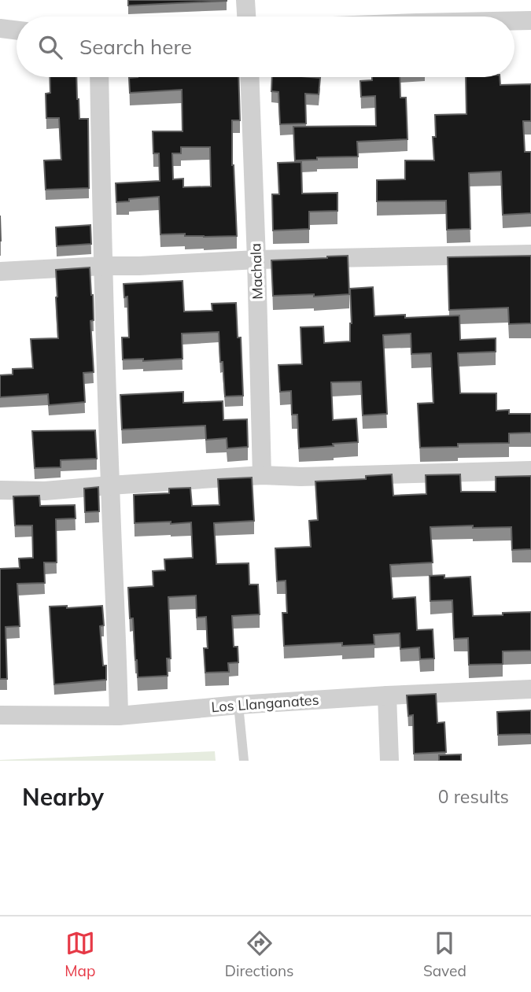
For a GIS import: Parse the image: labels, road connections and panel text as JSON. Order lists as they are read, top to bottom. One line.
{"streets":{"street":["Machala","Los Llanganates"]},"page":{"search":"Search here","heading":["Nearby","0 results"],"nav":["Map","Directions","Saved"]}}
